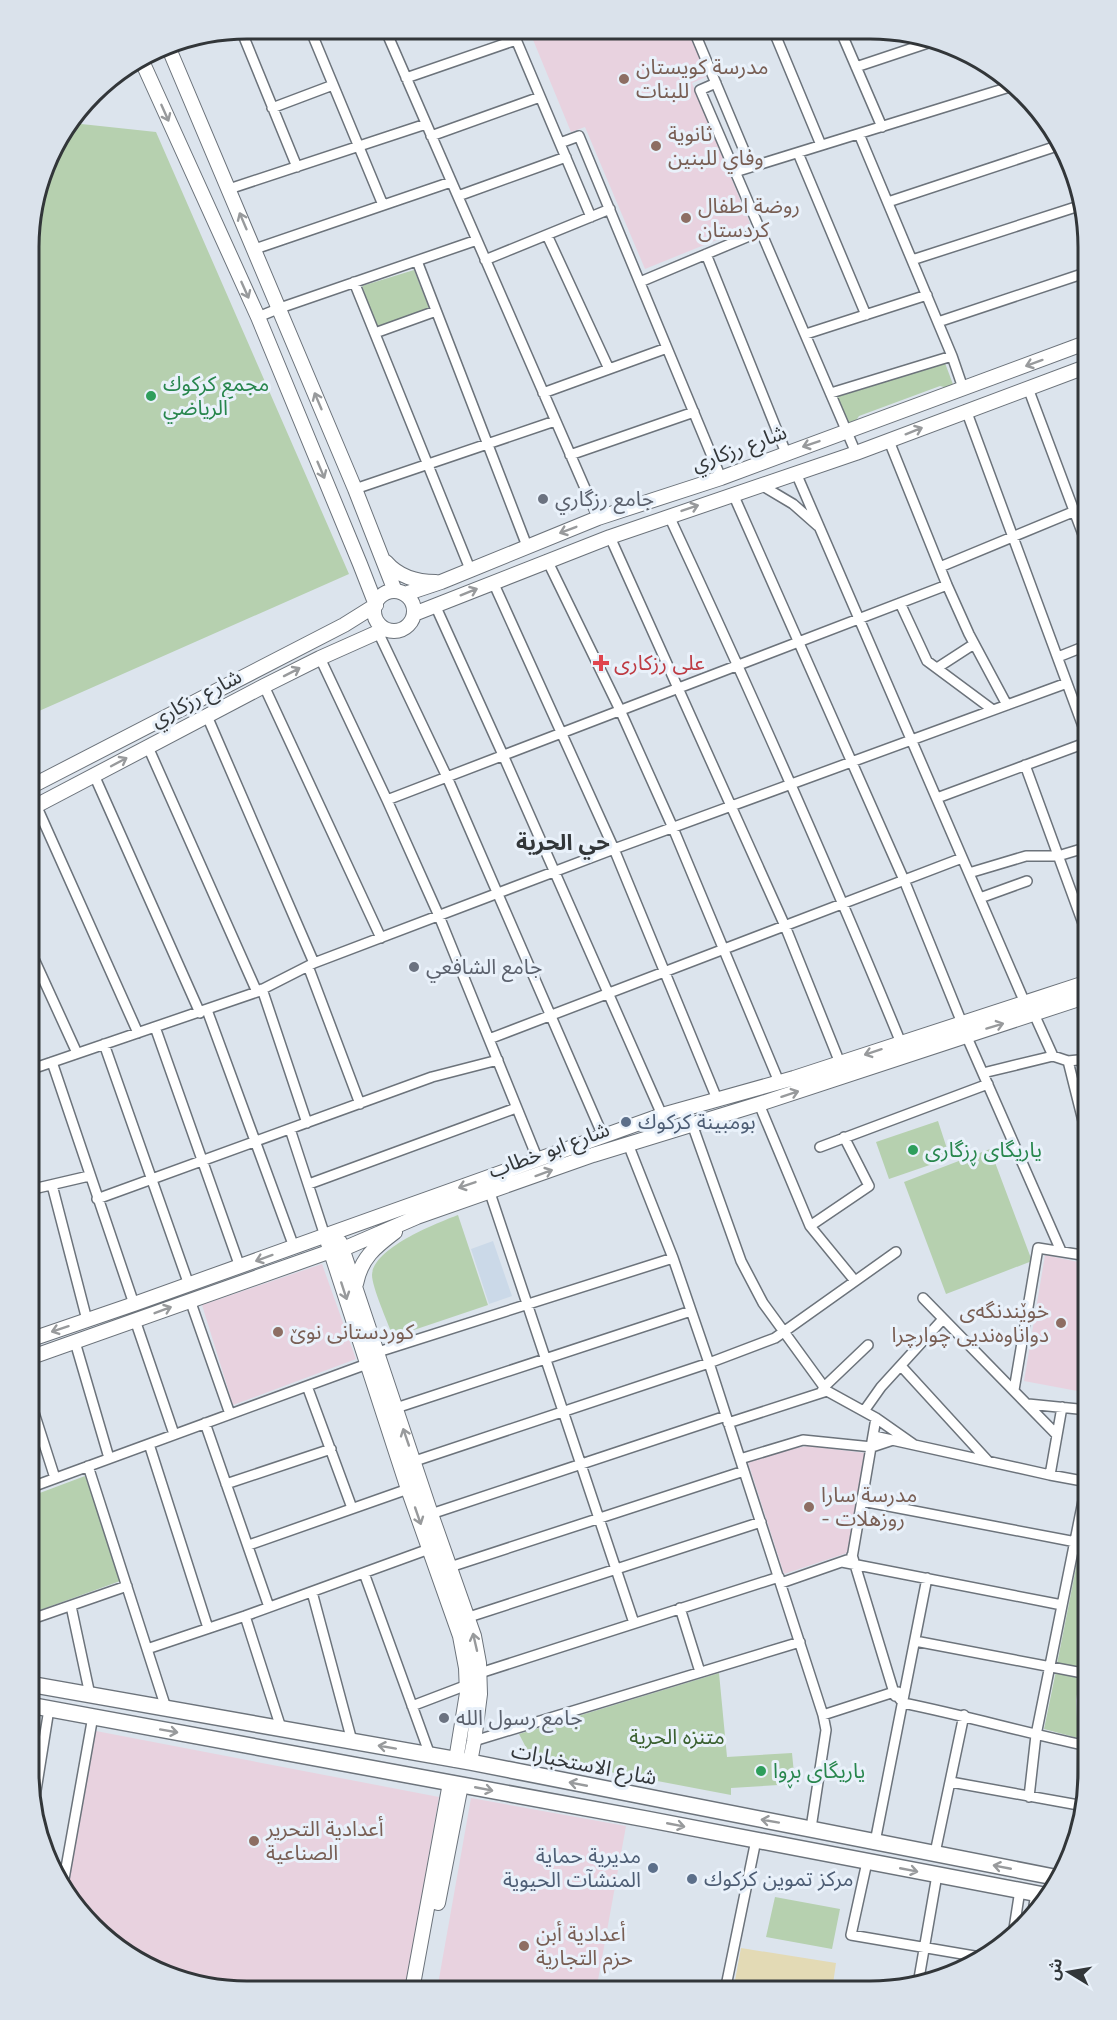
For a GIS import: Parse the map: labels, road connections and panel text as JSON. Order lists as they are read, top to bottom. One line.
{"streets":{"main road":["شارع رزكاري","شارع ابو خطاب","شارع الاستخبارات"]},"districts":["حي الحرية"],"parks":["متنزه الحرية"],"places":{"other":["مدرسة كويستان للبنات","ثانوية وفاي للبنين","روضة اطفال كردستان","مجمع كركوك الرياضي","جامع رزگاري","جامع الشافعي","بومبينة كركوك","یاریگای ڕزگاری","خوێندنگەی دواناوەندیی چوارچرا","کوردستانی نوێ","مدرسة سارا - روزهلات","جامع رسول الله","یاریگای بڕوا","أعدادية التحرير الصناعية","مديرية حماية المنشآت الحيوية","مركز تموين كركوك","أعدادية أبن حزم التجارية"],"health":["على رزكارى"]},"north":"left"}
